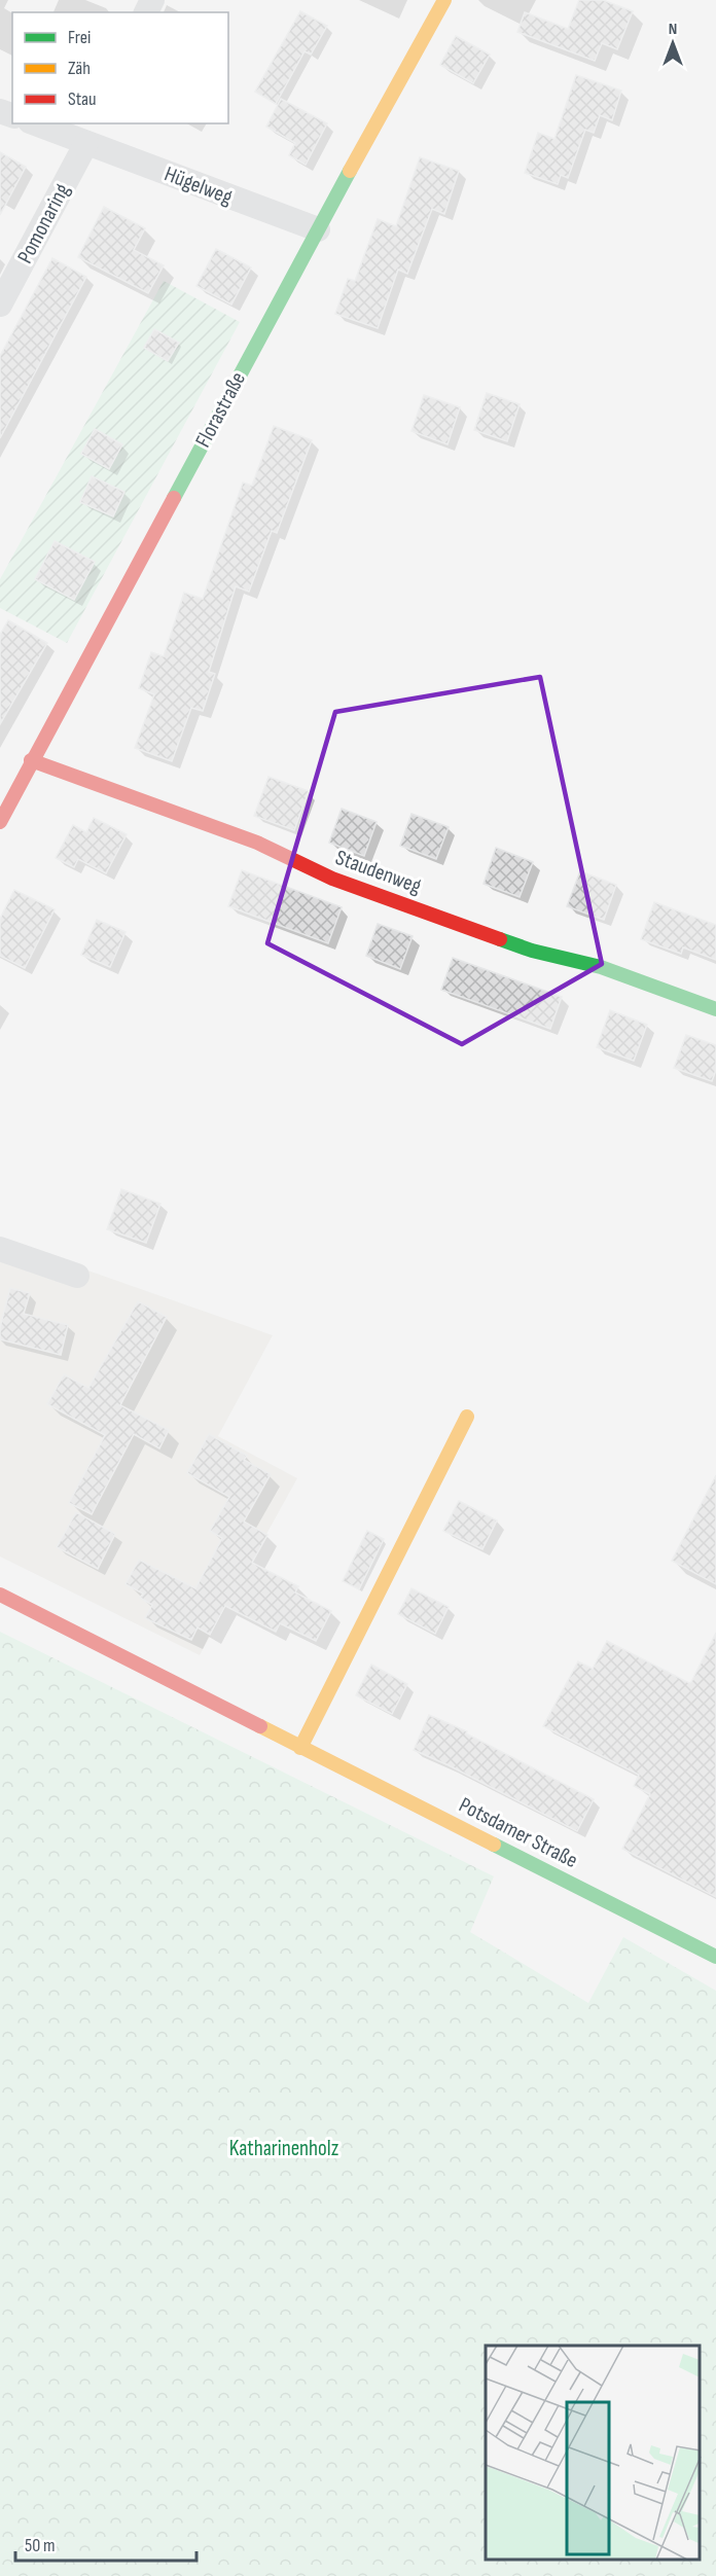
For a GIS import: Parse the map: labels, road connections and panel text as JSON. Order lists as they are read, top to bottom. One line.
{"streets":{"street":["Hügelweg","Pomonaring","Florastraße","Staudenweg","Potsdamer Straße"]},"crossings":[["Hügelweg","Pomonaring"],["Hügelweg","Florastraße"],["Florastraße","Staudenweg"]],"parks":["Katharinenholz"],"legend":["Frei","Zäh","Stau"],"scale_bar":"50 m","north":"top"}
